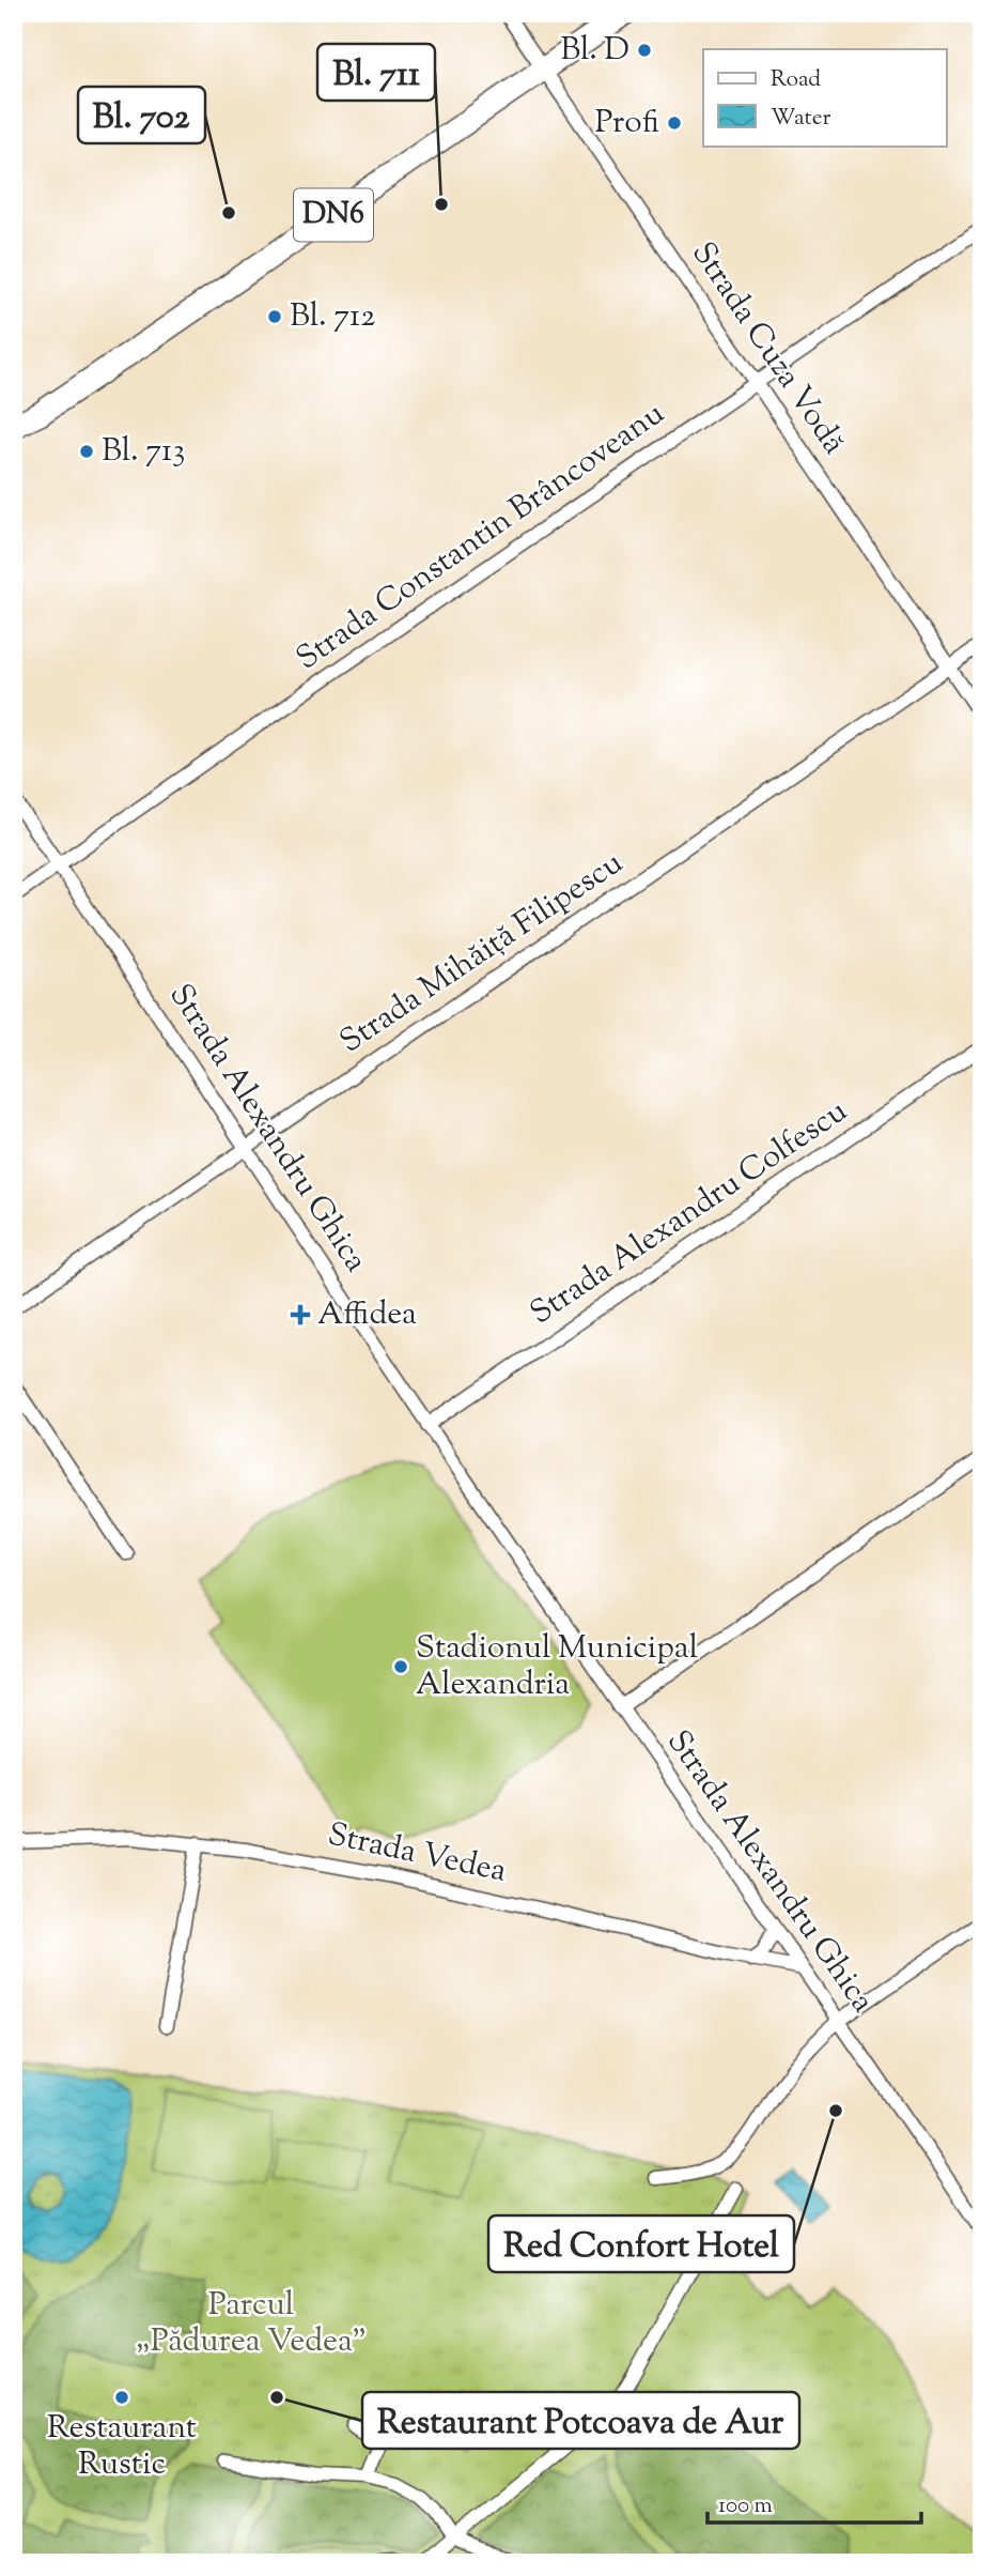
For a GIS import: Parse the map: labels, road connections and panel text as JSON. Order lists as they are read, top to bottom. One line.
{"streets":{"main road":["DN6"],"street":["Strada Cuza Vodă","Strada Constantin Brâncoveanu","Strada Mihăiță Filipescu","Strada Alexandru Ghica","Strada Alexandru Colfescu","Strada Vedea"]},"crossings":[["DN6","Strada Cuza Vodă"],["Strada Cuza Vodă","Strada Constantin Brâncoveanu"],["Strada Cuza Vodă","Strada Mihăiță Filipescu"],["Strada Constantin Brâncoveanu","Strada Alexandru Ghica"],["Strada Mihăiță Filipescu","Strada Alexandru Ghica"],["Strada Alexandru Ghica","Strada Alexandru Colfescu"],["Strada Alexandru Ghica","Strada Vedea"]],"parks":["Parcul „Pădurea Vedea”"],"places":{"other":["Bl. D","Profi","Bl. 711","Bl. 702","Bl. 712","Bl. 713","Stadionul Municipal Alexandria","Red Confort Hotel","Restaurant Rustic","Restaurant Potcoava de Aur"],"health":["Affidea"]},"legend":["Road","Water"],"scale_bar":"100 m"}
